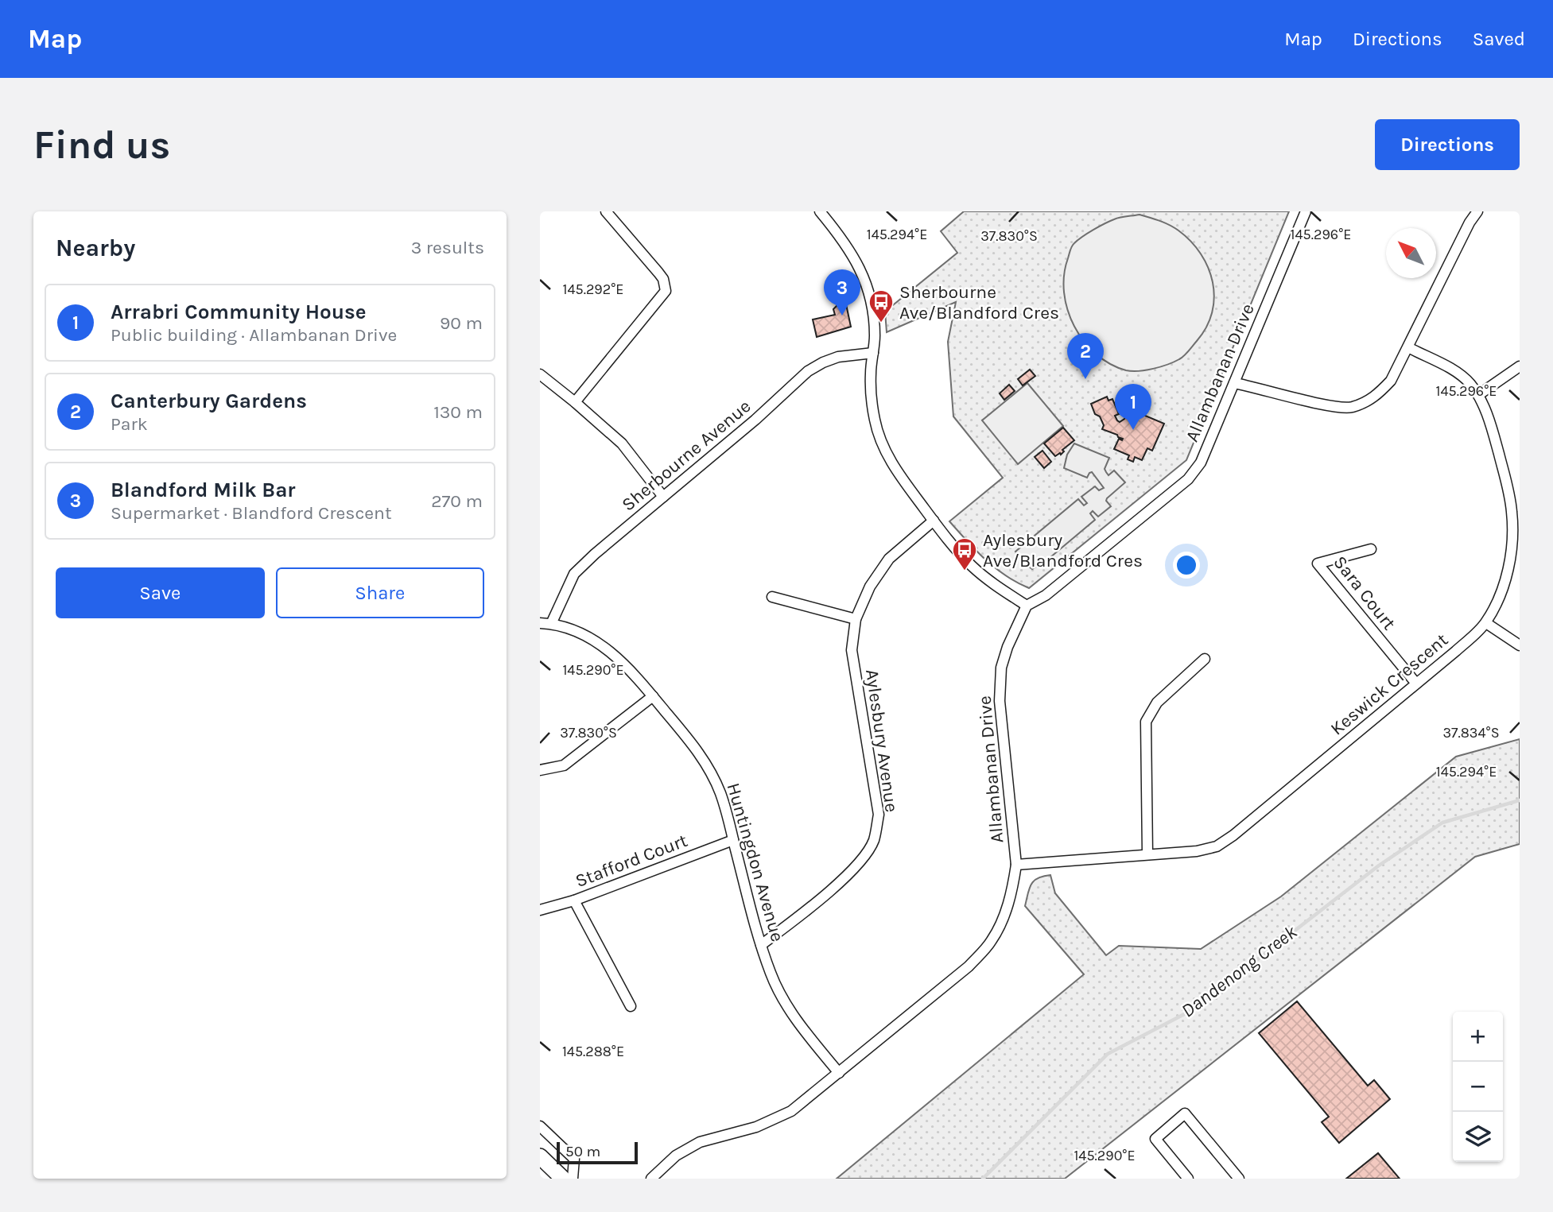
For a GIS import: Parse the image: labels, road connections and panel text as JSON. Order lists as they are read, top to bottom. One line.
{"streets":{"street":["Allambanan Drive","Sherbourne Avenue","Sara Court","Keswick Crescent","Aylesbury Avenue","Stafford Court","Huntingdon Avenue"]},"crossings":[["Allambanan Drive","Keswick Crescent"],["Allambanan Drive","Huntingdon Avenue"],["Sherbourne Avenue","Huntingdon Avenue"],["Sara Court","Keswick Crescent"],["Aylesbury Avenue","Huntingdon Avenue"],["Stafford Court","Huntingdon Avenue"]],"water":["Dandenong Creek"],"places":{"bus stop":["Sherbourne Ave/Blandford Cres","Aylesbury Ave/Blandford Cres"]},"scale_bar":"50 m","north":"top left","page":{"header":"Map","nav":["Map","Directions","Saved"],"buttons":["Directions",["Save","Share"]],"title":"Find us","heading":["Nearby","3 results"],"pins":["3","2","1"],"list":[{"mark":"1","name":"Arrabri Community House","note":"Public building · Allambanan Drive","value":"90 m"},{"mark":"2","name":"Canterbury Gardens","note":"Park","value":"130 m"},{"mark":"3","name":"Blandford Milk Bar","note":"Supermarket · Blandford Crescent","value":"270 m"}],"map_buttons":["+","−"],"scale":"50 m"},"coordinates":["145.294°E","145.296°E","37.830°S","145.292°E","145.290°E","37.834°S","145.288°E"]}
